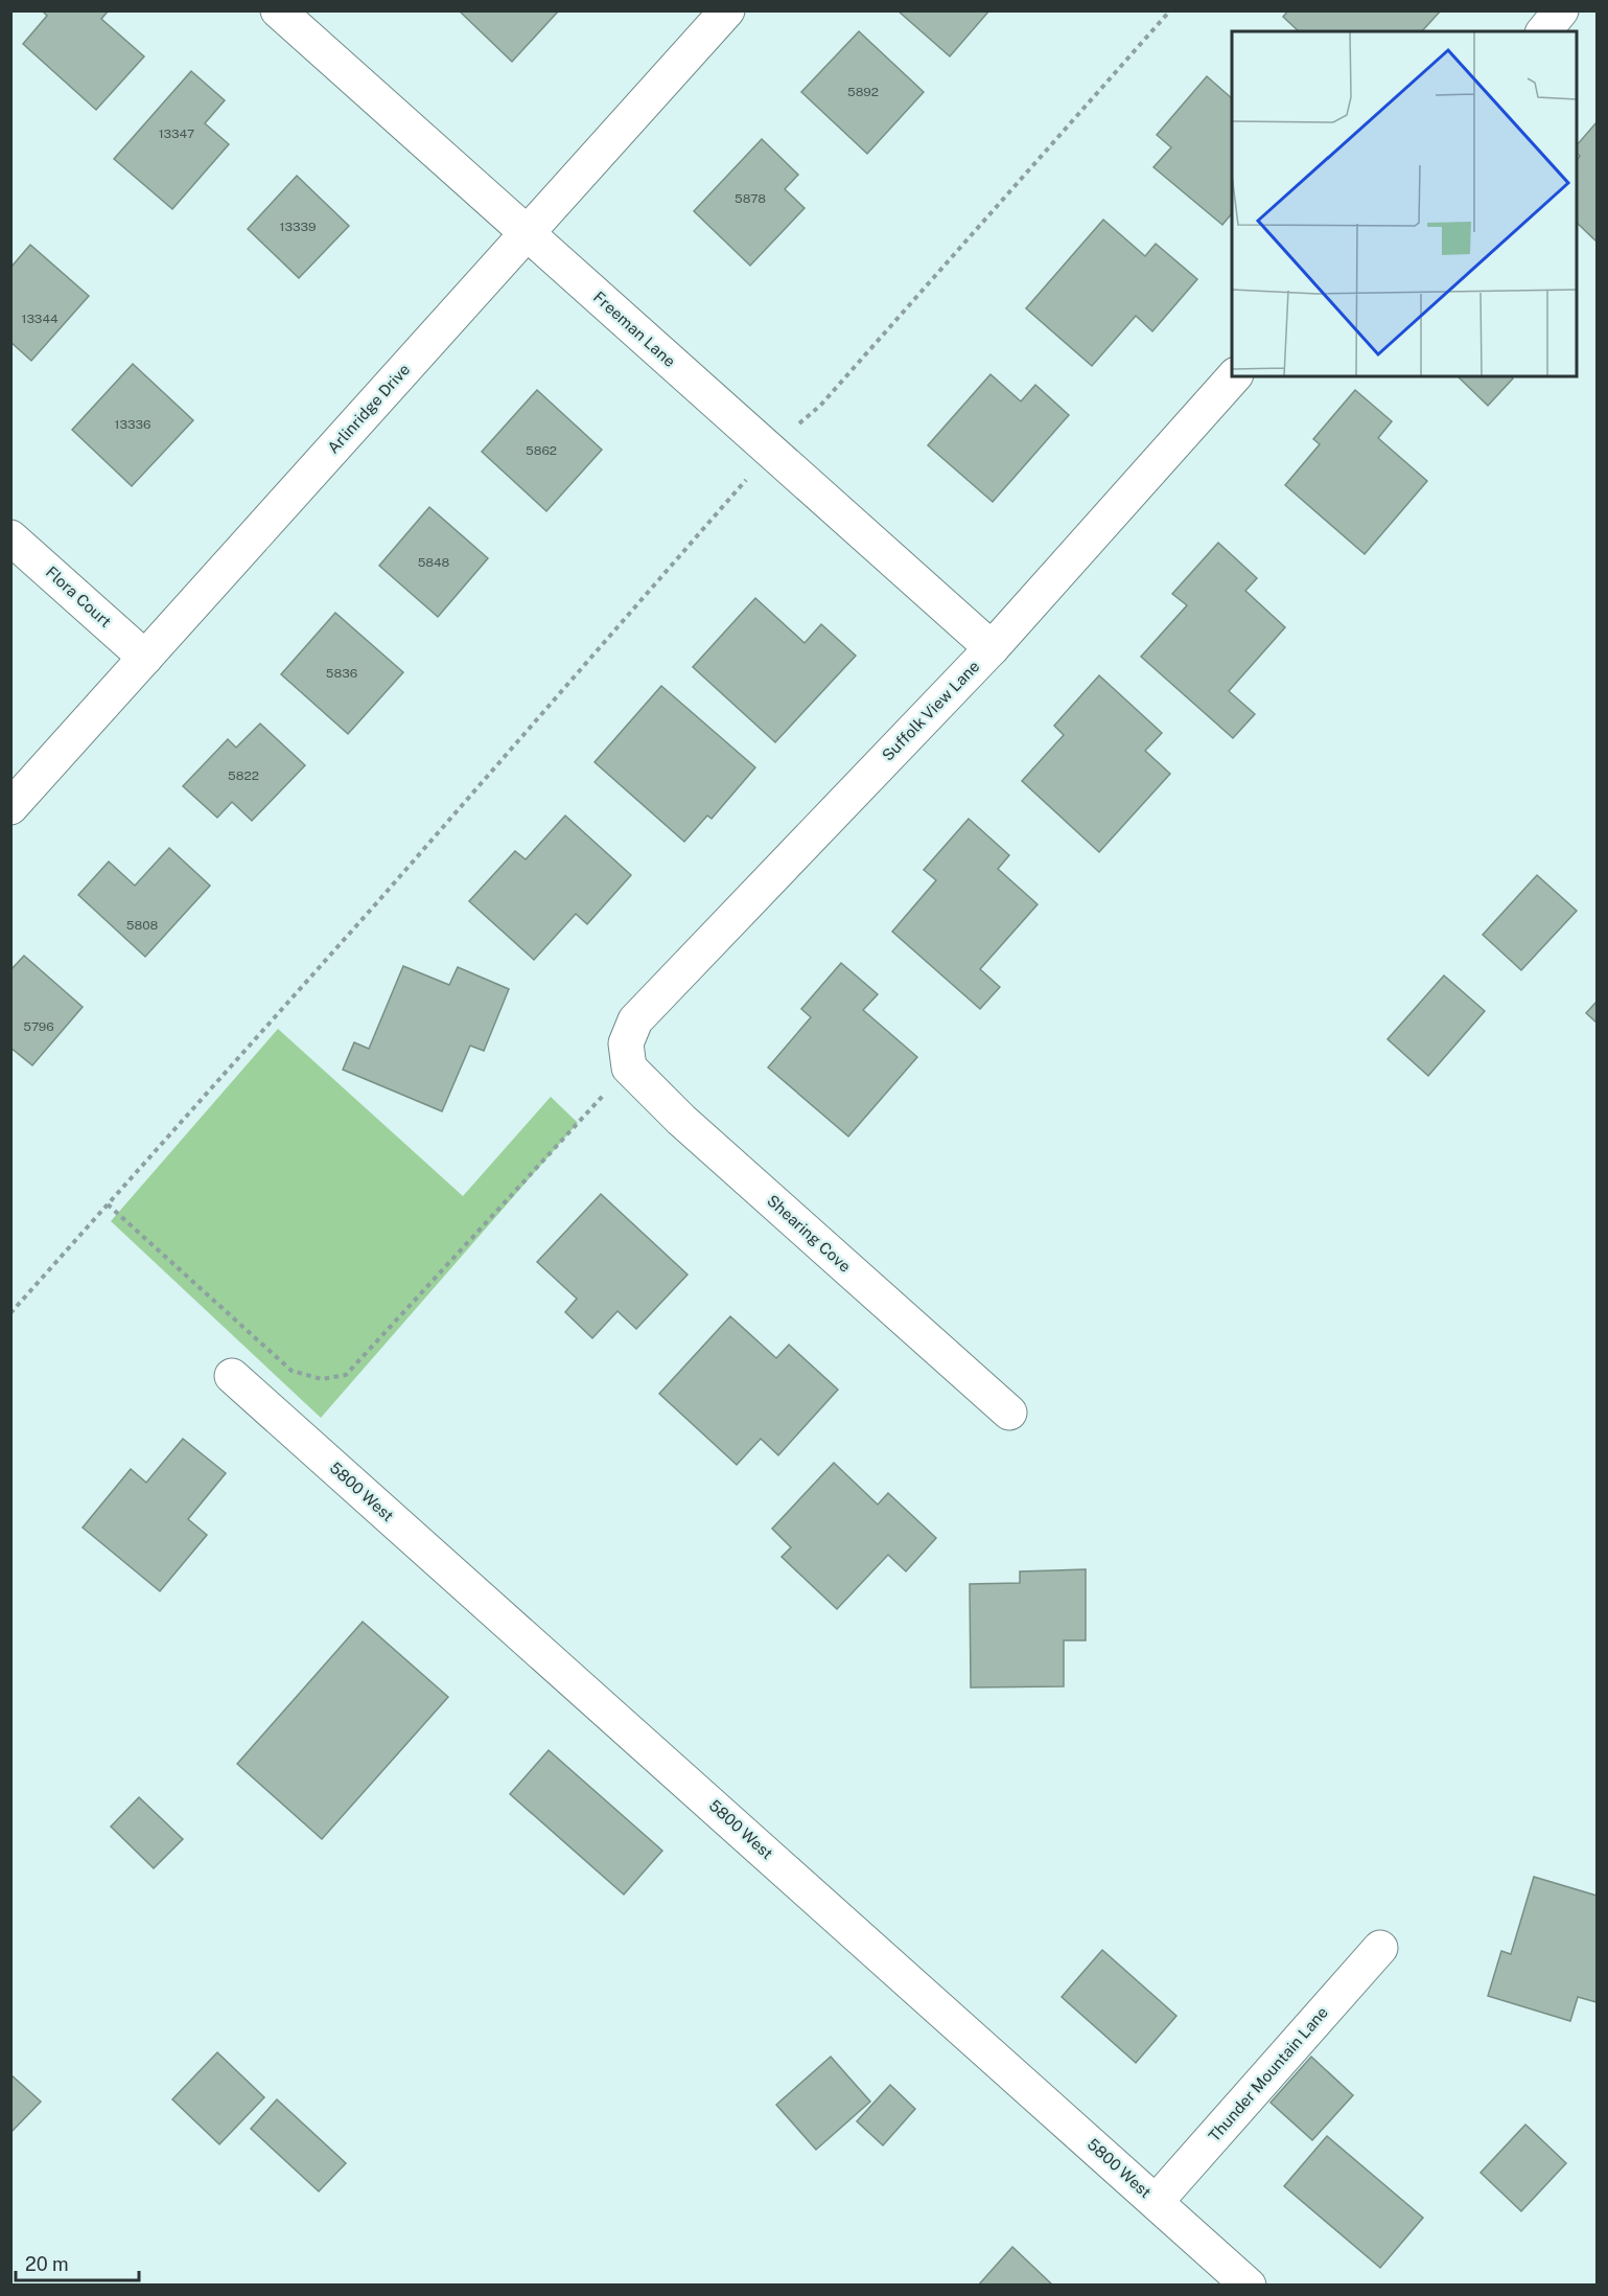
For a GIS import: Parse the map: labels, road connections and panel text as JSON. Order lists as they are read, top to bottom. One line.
{"streets":{"street":["Freeman Lane","Arlinridge Drive","Flora Court","Suffolk View Lane","Shearing Cove","5800 West","Thunder Mountain Lane"]},"crossings":[["Freeman Lane","Arlinridge Drive"],["Freeman Lane","Suffolk View Lane"],["Arlinridge Drive","Flora Court"],["Suffolk View Lane","Shearing Cove"],["5800 West","Thunder Mountain Lane"]],"house_numbers":["5892","13347","5878","13339","13344","13336","5862","5848","5836","5822","5808","5796"],"scale_bar":"20 m"}
